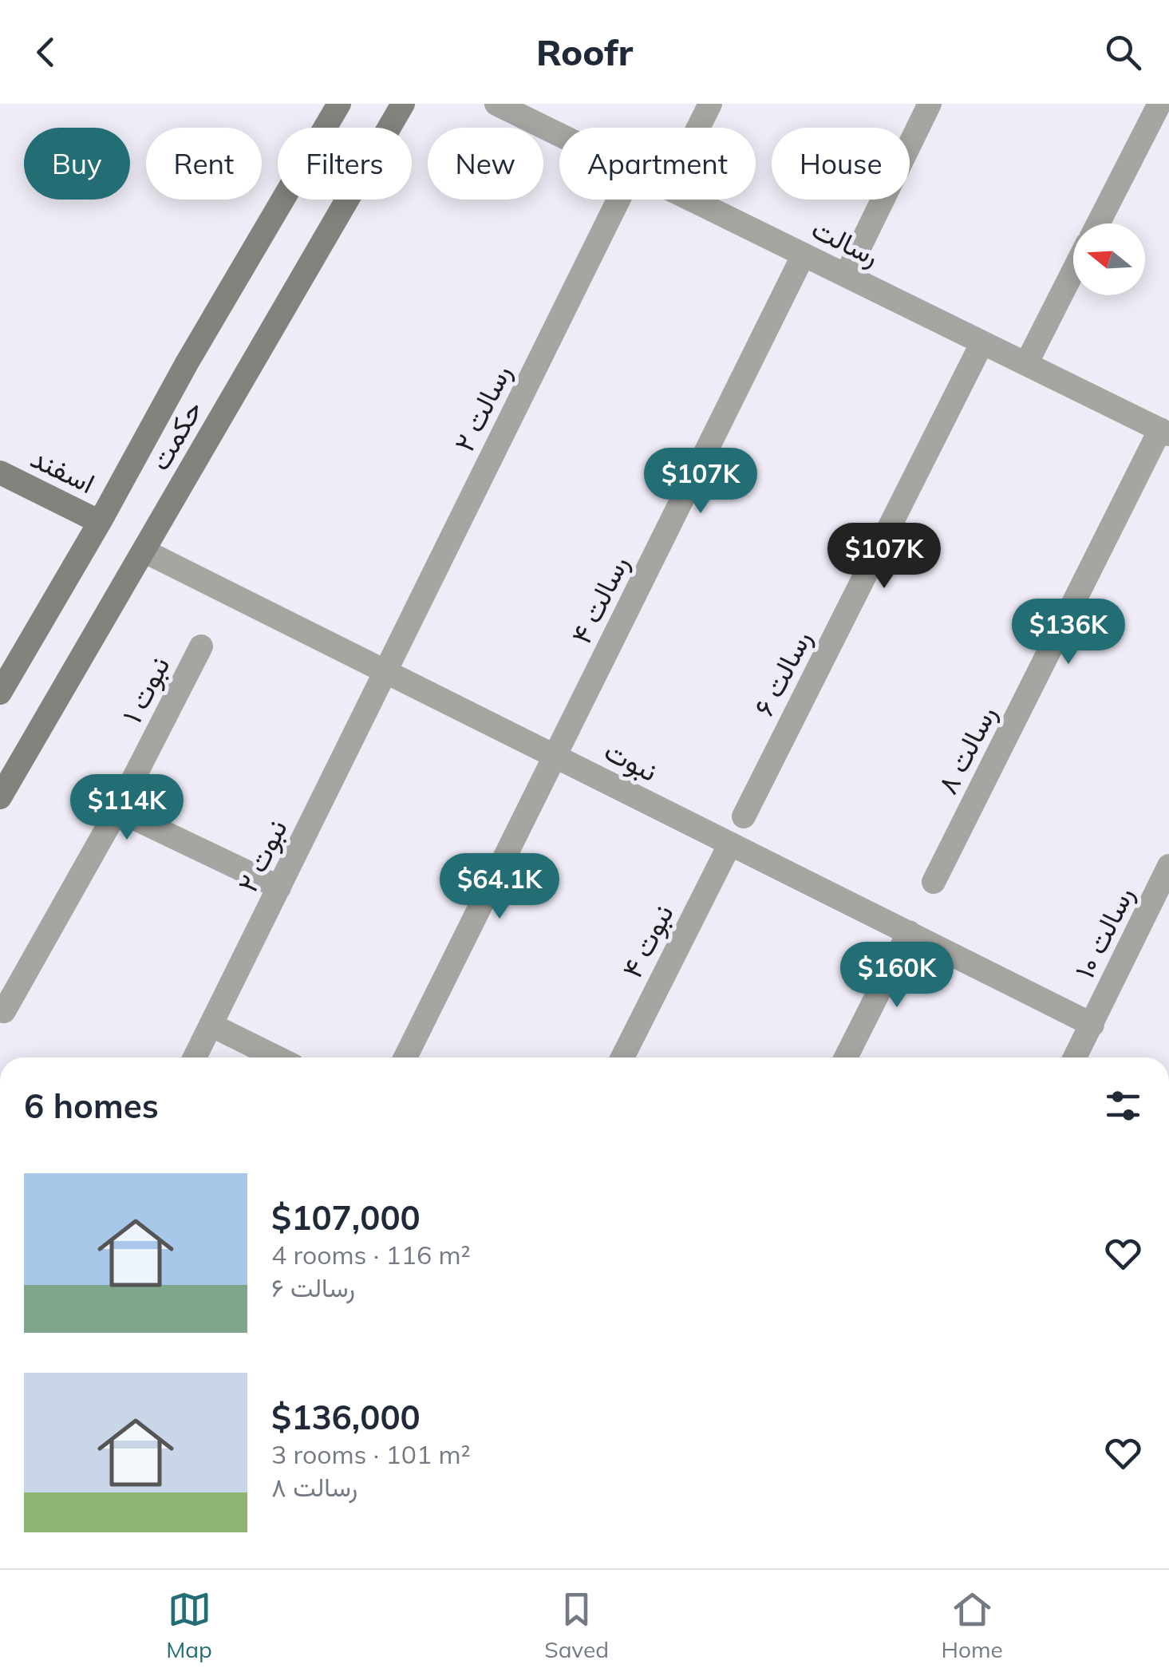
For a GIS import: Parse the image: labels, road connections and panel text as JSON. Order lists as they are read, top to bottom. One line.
{"streets":{"street":["رسالت","رسالت ۲","حکمت","اسفند","رسالت ۴","رسالت ۶","نبوت ۱","رسالت ۸","نبوت","نبوت ۲","رسالت ۱۰","نبوت ۴"]},"crossings":[["رسالت","رسالت ۴"],["رسالت","رسالت ۶"],["رسالت","رسالت ۸"],["رسالت ۲","نبوت"],["رسالت ۲","نبوت ۲"],["حکمت","اسفند"],["حکمت","نبوت"],["رسالت ۴","نبوت"],["نبوت","نبوت ۲"],["نبوت","رسالت ۱۰"],["نبوت","نبوت ۴"]],"north":"left","page":{"header":"Roofr","chip":["Buy","Rent","Filters","New","Apartment","House"],"price":["$107K","$107K","$136K","$114K","$64.1K","$160K"],"heading":"6 homes","list":[{"name":"$107,000","note":"4 rooms · 116 m² · رسالت ۶"},{"name":"$136,000","note":"3 rooms · 101 m² · رسالت ۸"}],"tabs":["Map","Saved","Home"]}}
